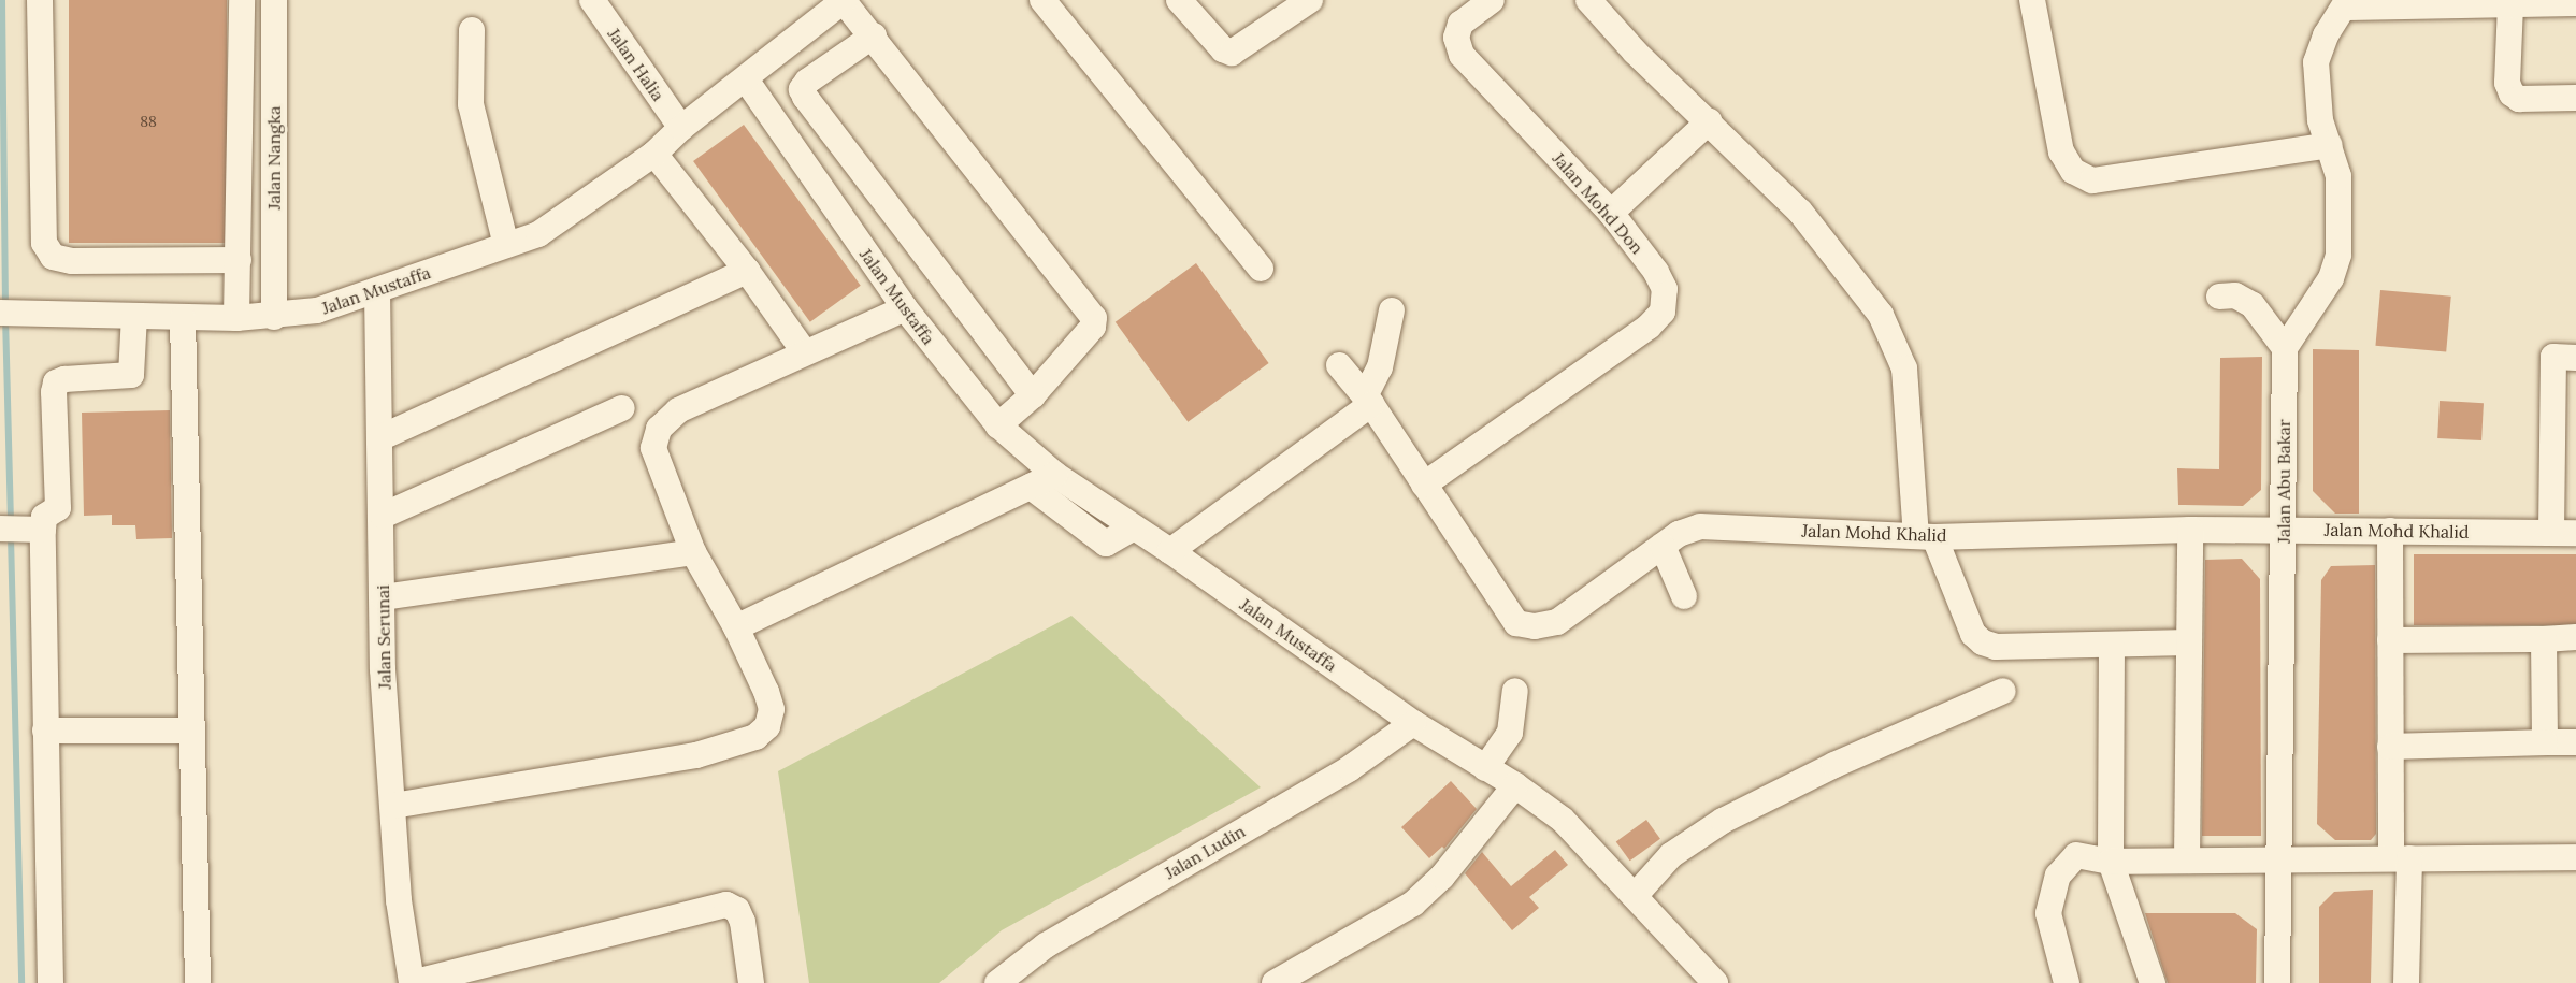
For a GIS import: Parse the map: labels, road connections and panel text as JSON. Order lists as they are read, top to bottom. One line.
{"streets":{"street":["Jalan Halia","Jalan Nangka","Jalan Mohd Don","Jalan Mustaffa","Jalan Abu Bakar","Jalan Mohd Khalid","Jalan Serunai","Jalan Ludin"]},"crossings":[["Jalan Halia","Jalan Mustaffa"],["Jalan Nangka","Jalan Mustaffa"],["Jalan Mohd Don","Jalan Mohd Khalid"],["Jalan Mustaffa","Jalan Serunai"],["Jalan Mustaffa","Jalan Ludin"],["Jalan Abu Bakar","Jalan Mohd Khalid"]],"house_numbers":["88"]}
